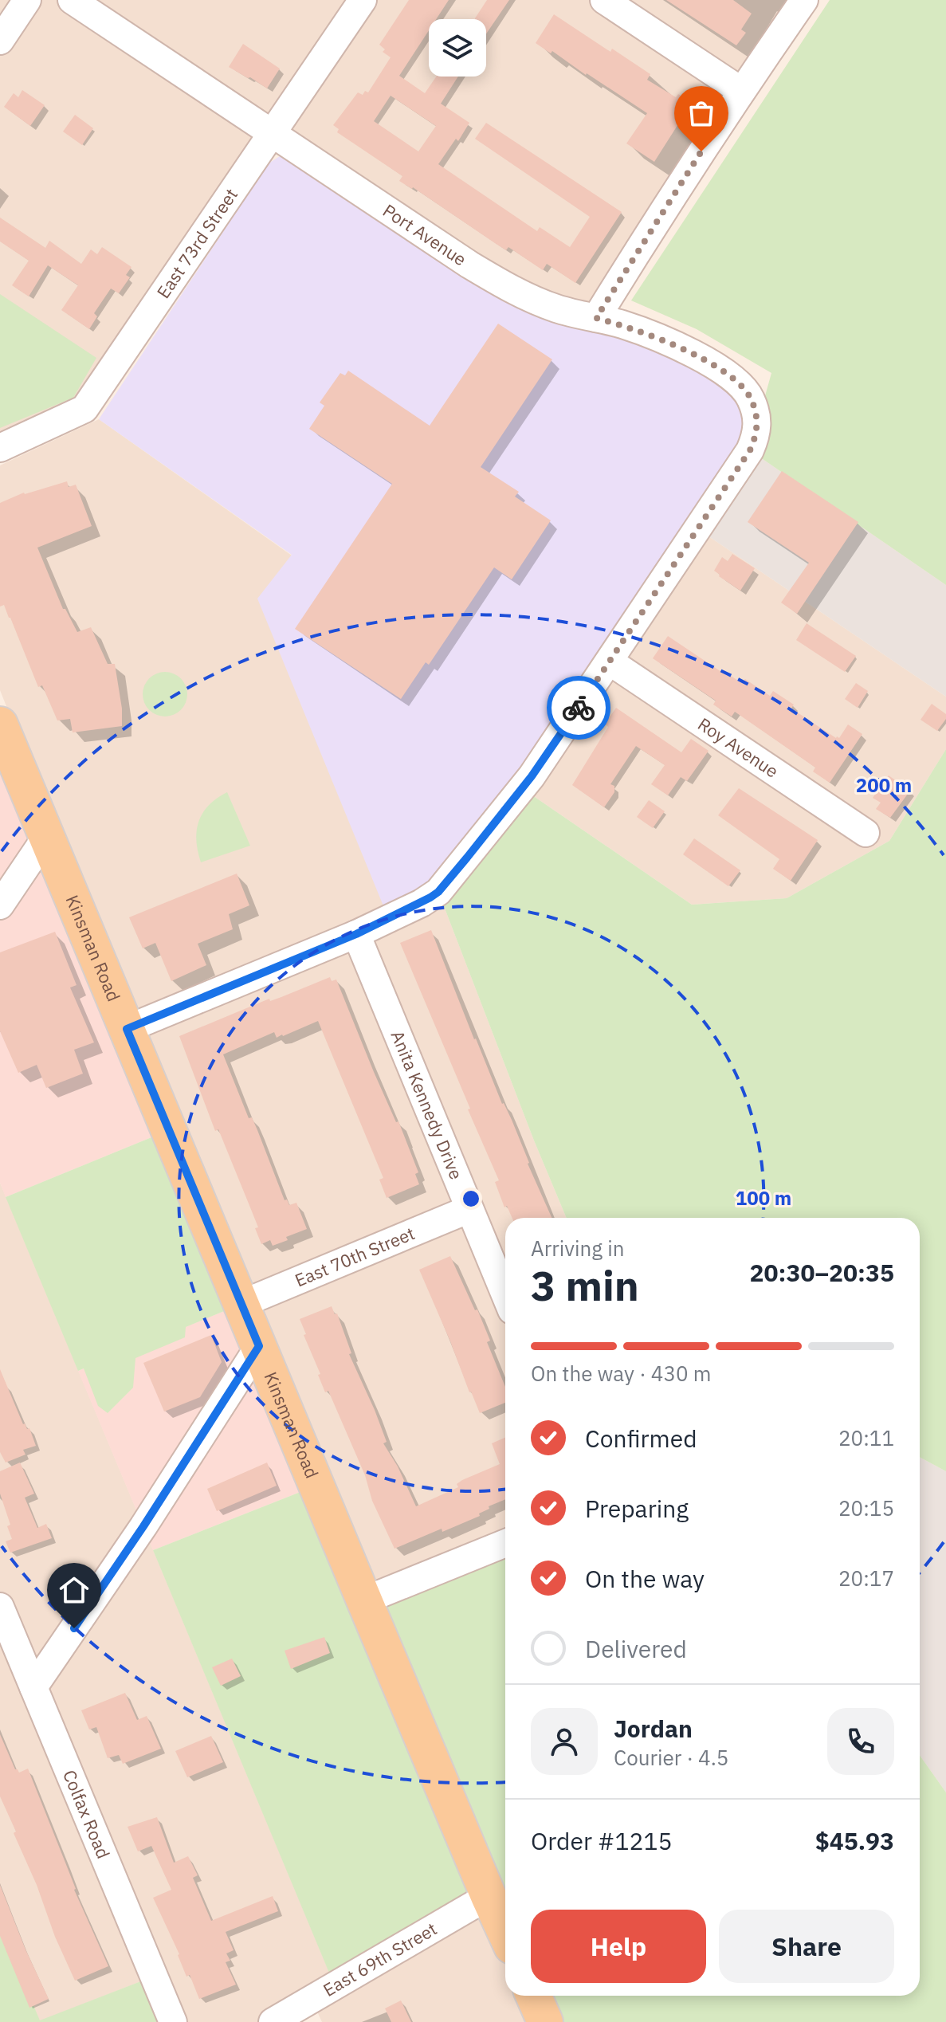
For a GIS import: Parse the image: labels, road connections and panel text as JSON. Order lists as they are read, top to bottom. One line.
{"streets":{"main road":["Kinsman Road"],"street":["Port Avenue","East 73rd Street","Roy Avenue","Anita Kennedy Drive","East 70th Street","Colfax Road","East 69th Street"]},"crossings":[["Port Avenue","East 73rd Street"],["Port Avenue","Roy Avenue"],["Kinsman Road","East 70th Street"],["Kinsman Road","East 69th Street"],["Anita Kennedy Drive","East 70th Street"]],"page":{"heading":["3 min","Arriving in","20:30–20:35"],"panel":["Jordan","Courier · 4.5","Order #1215","$45.93"],"bar":"On the way · 430 m","list":[["Confirmed","20:11"],["Preparing","20:15"],["On the way","20:17"],"Delivered"],"buttons":["Help","Share"]},"rings":["200 m","100 m"]}
